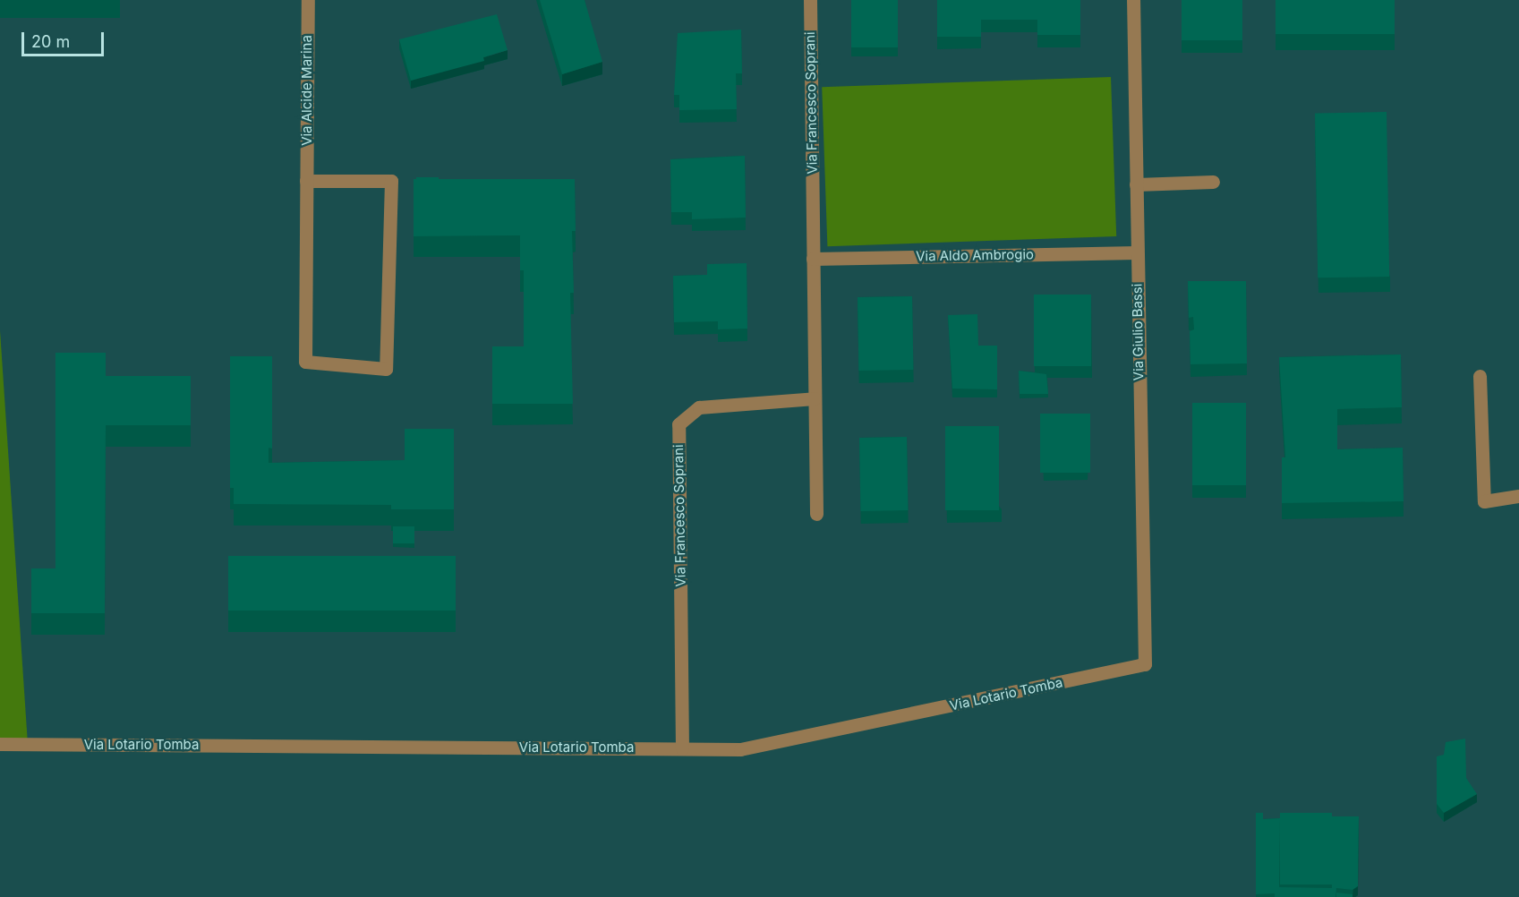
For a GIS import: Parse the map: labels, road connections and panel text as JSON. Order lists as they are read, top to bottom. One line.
{"streets":{"street":["Via Alcide Marina","Via Francesco Soprani","Via Aldo Ambrogio","Via Giulio Bassi","Via Lotario Tomba"]},"crossings":[["Via Francesco Soprani","Via Aldo Ambrogio"],["Via Francesco Soprani","Via Lotario Tomba"],["Via Aldo Ambrogio","Via Giulio Bassi"],["Via Giulio Bassi","Via Lotario Tomba"]],"scale_bar":"20 m"}
